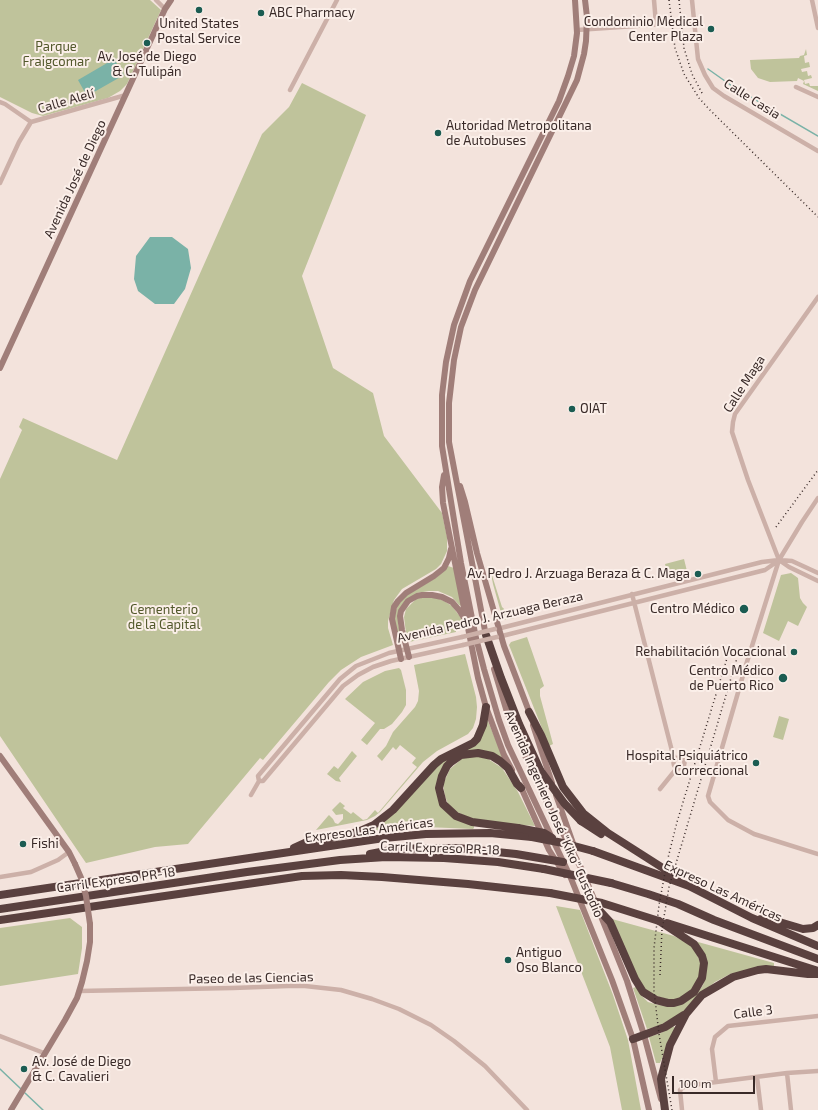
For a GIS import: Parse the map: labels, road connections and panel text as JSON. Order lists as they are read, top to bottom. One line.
{"streets":{"highway":["Expreso Las Américas","Carril Expreso PR-18"],"main road":["Avenida José de Diego","Avenida Ingeniero José \"Kiko\" Custodio"],"street":["Calle Casia","Calle Alelí","Calle Maga","Avenida Pedro J. Arzuaga Beraza","Paseo de las Ciencias","Calle 3"]},"crossings":[["Calle Alelí","Avenida José de Diego"],["Calle Maga","Avenida Pedro J. Arzuaga Beraza"]],"parks":["Parque Fraigcomar","Cementerio de la Capital"],"places":["United States Postal Service","ABC Pharmacy","Condominio Medical Center Plaza","Av. José de Diego & C. Tulipán","Autoridad Metropolitana de Autobuses","OIAT","Av. Pedro J. Arzuaga Beraza & C. Maga","Centro Médico","Rehabilitación Vocacional","Centro Médico de Puerto Rico","Hospital Psiquiátrico Correccional","Fishi","Antiguo Oso Blanco","Av. José de Diego & C. Cavalieri"],"scale_bar":"100 m"}
